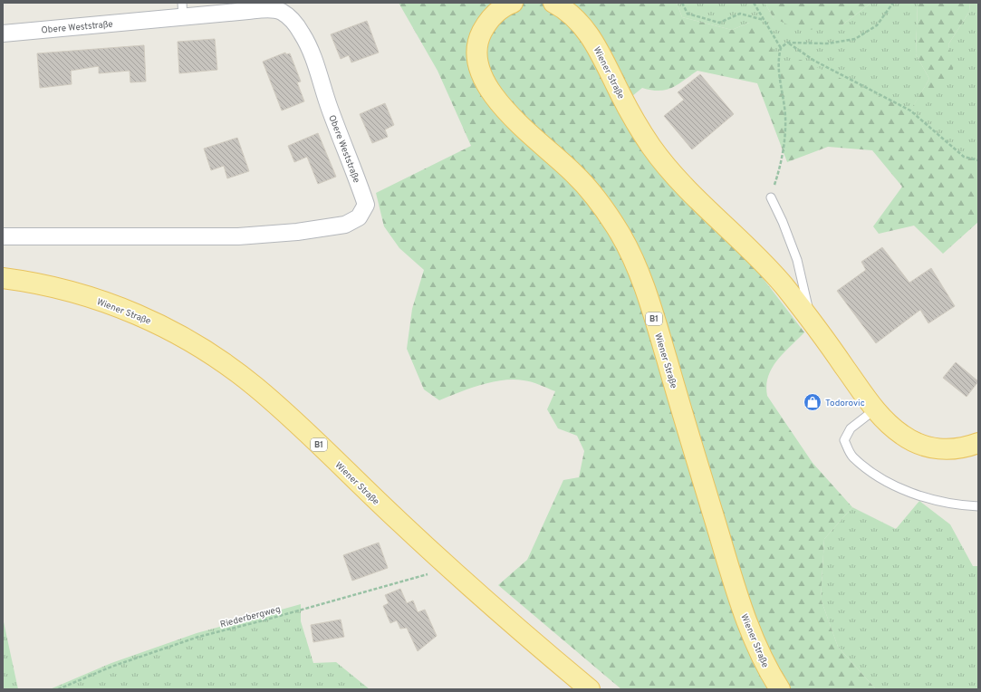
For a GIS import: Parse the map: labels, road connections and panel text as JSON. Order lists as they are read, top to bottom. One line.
{"streets":{"main road":["Wiener Straße","B1"],"street":["Obere Weststraße"],"path":["Riederbergweg"]},"crossings":[["Wiener Straße","Riederbergweg"]],"places":{"shop":["Todorovic"]}}
